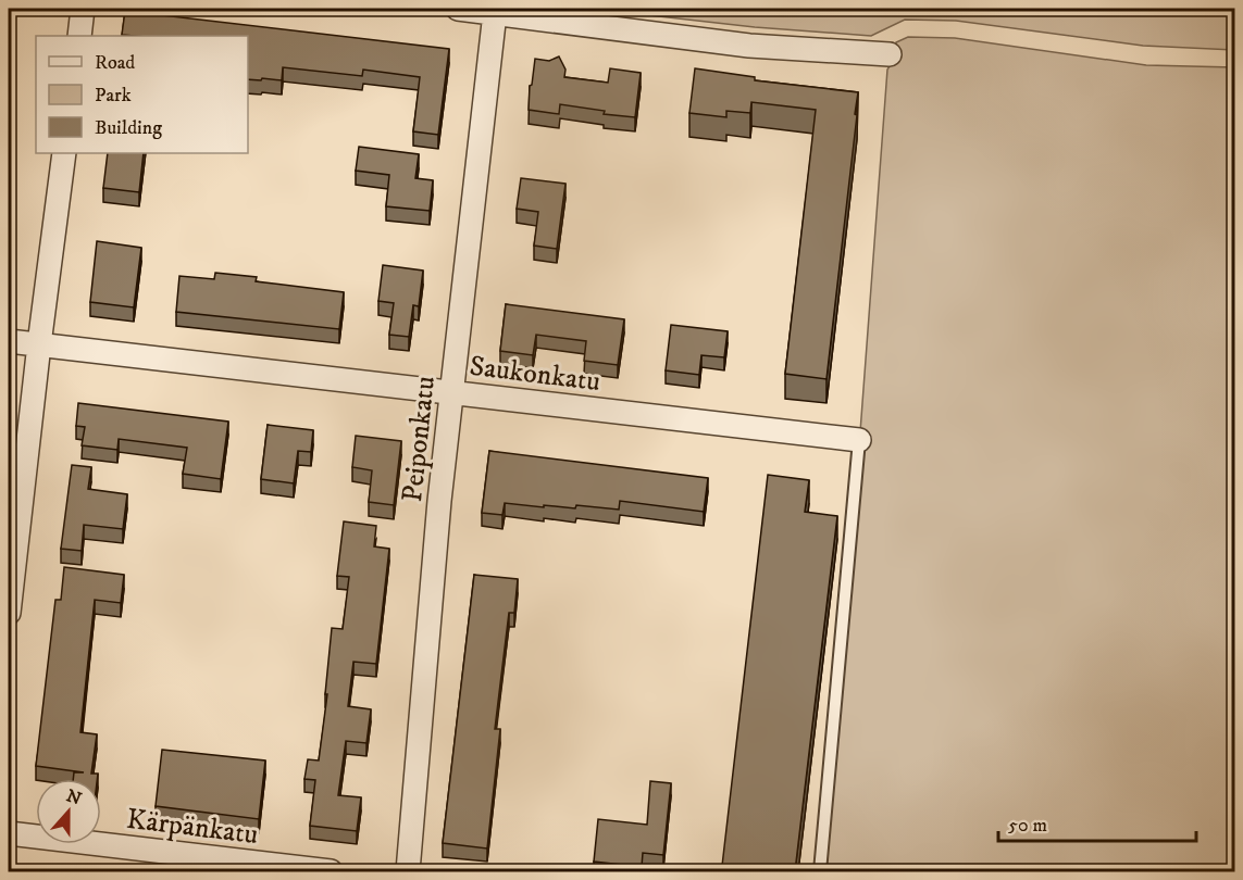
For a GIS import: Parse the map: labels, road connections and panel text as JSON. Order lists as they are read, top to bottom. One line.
{"streets":{"street":["Saukonkatu","Peiponkatu","Kärpänkatu"]},"crossings":[["Saukonkatu","Peiponkatu"]],"legend":["Road","Park","Building"],"scale_bar":"50 m","north":"top"}
